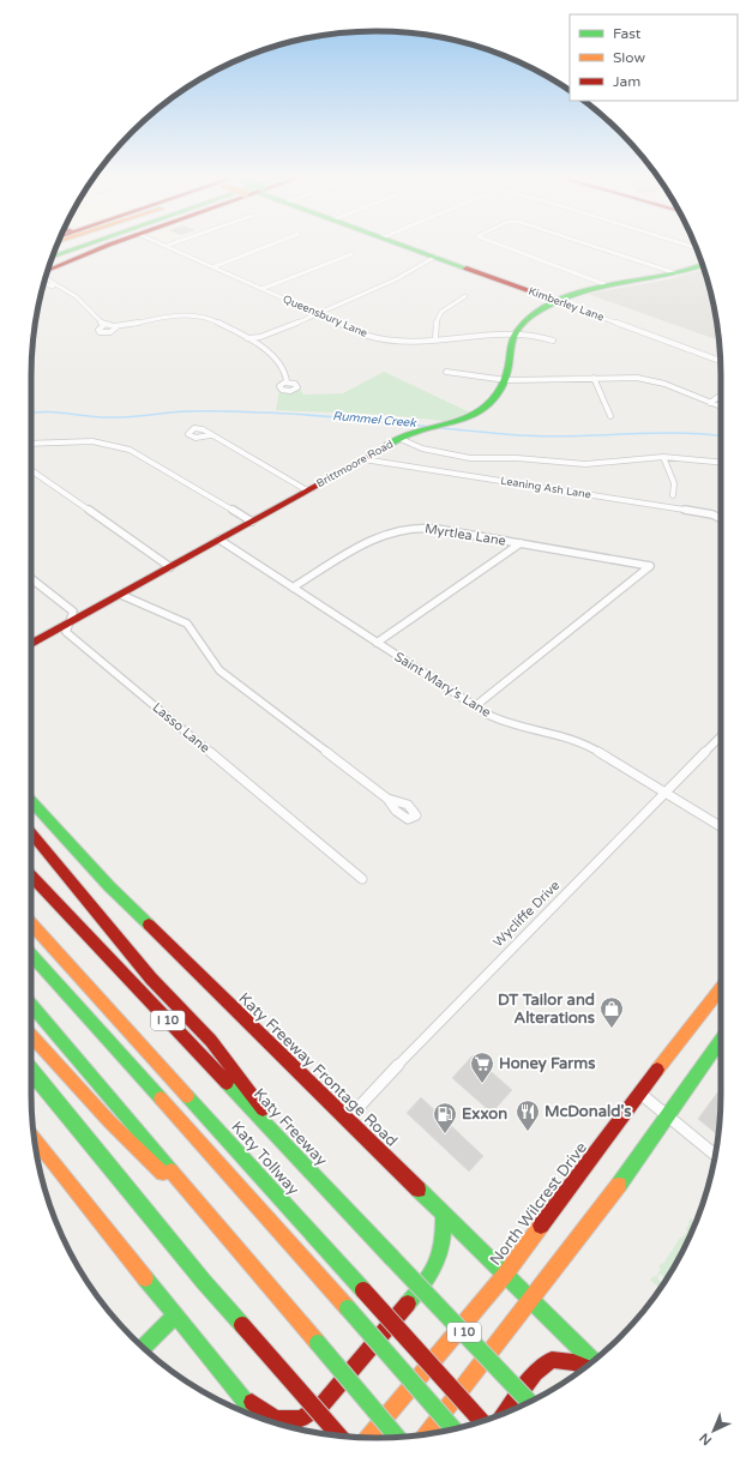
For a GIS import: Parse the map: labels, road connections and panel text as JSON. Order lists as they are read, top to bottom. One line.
{"streets":{"main road":["Kimberley Lane","Brittmoore Road","I 10","Katy Freeway Frontage Road","Katy Freeway","Katy Tollway","North Wilcrest Drive"],"street":["Queensbury Lane","Leaning Ash Lane","Myrtlea Lane","Saint Mary's Lane","Lasso Lane","Wycliffe Drive"]},"crossings":[["Queensbury Lane","Brittmoore Road"],["Brittmoore Road","Leaning Ash Lane"],["Brittmoore Road","Saint Mary's Lane"],["Brittmoore Road","Lasso Lane"],["Myrtlea Lane","Saint Mary's Lane"],["Saint Mary's Lane","Wycliffe Drive"],["Wycliffe Drive","Katy Freeway Frontage Road"],["Katy Freeway Frontage Road","North Wilcrest Drive"]],"water":["Rummel Creek"],"places":{"shop":["DT Tailor and Alterations"],"supermarket":["Honey Farms"],"restaurant":["McDonald's"],"fuel station":["Exxon"]},"legend":["Fast","Slow","Jam"],"north":"bottom left"}
